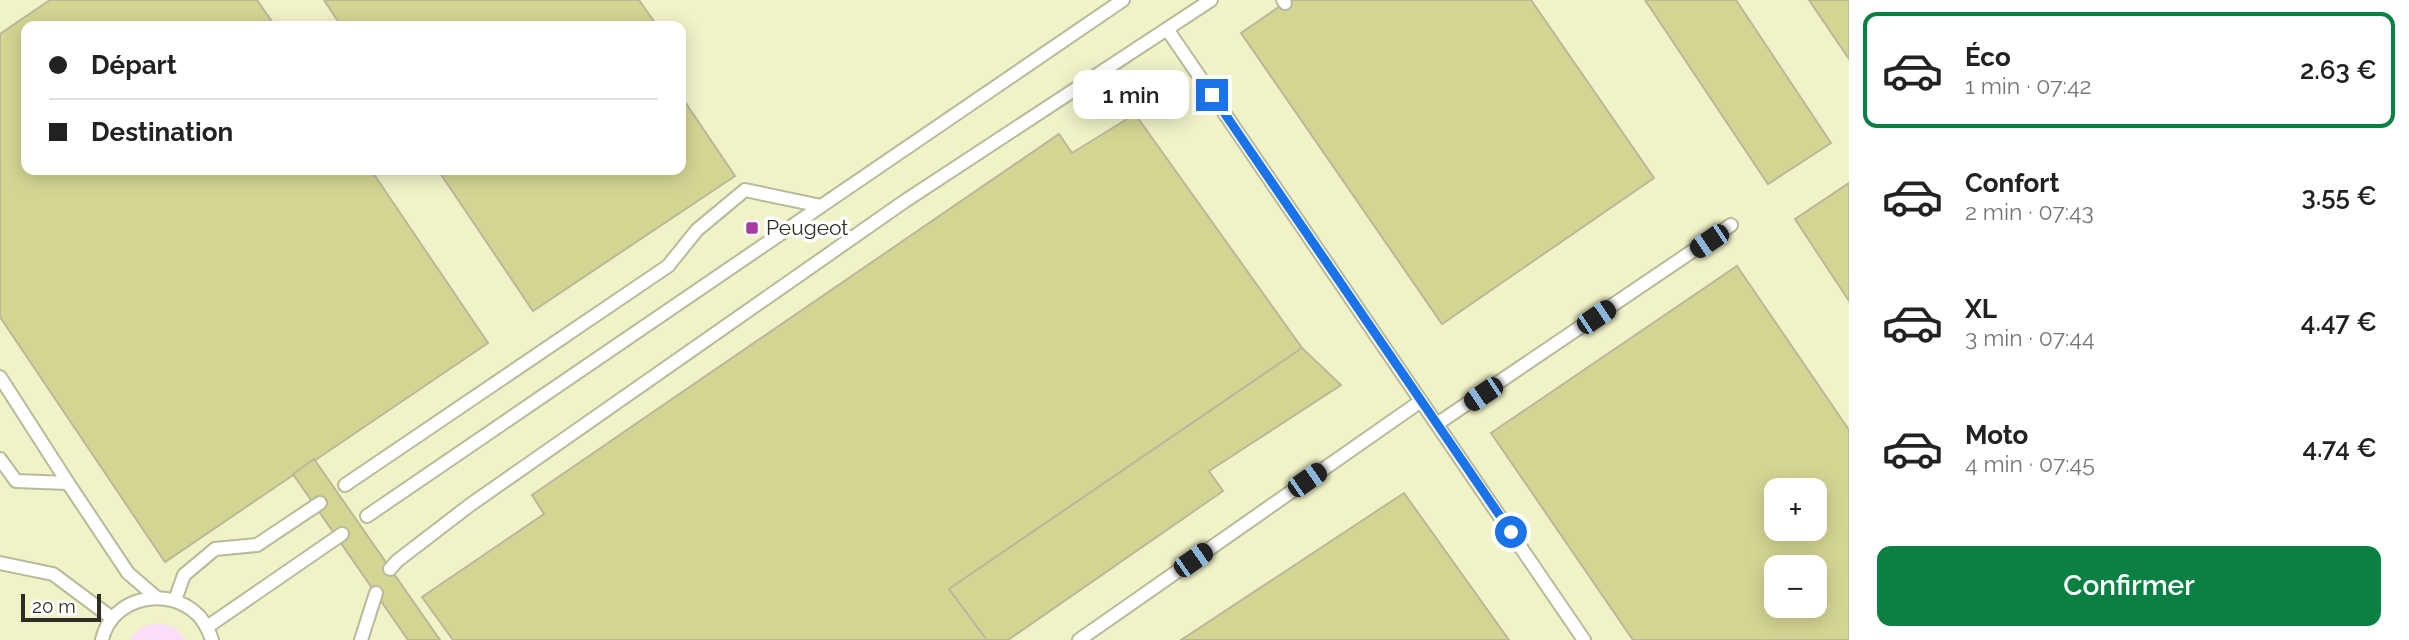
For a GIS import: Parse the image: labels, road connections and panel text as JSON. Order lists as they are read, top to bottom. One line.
{"places":{"transit":["Peugeot"]},"scale_bar":"20 m","page":{"list":[{"name":"Éco","note":"1 min · 07:42","value":"2.63 €"},{"name":"Confort","note":"2 min · 07:43","value":"3.55 €"},{"name":"XL","note":"3 min · 07:44","value":"4.47 €"},{"name":"Moto","note":"4 min · 07:45","value":"4.74 €"}],"banner":["Départ","Destination"],"bubble":"1 min","map_buttons":["+","−"],"buttons":"Confirmer","scale":"20 m"}}
